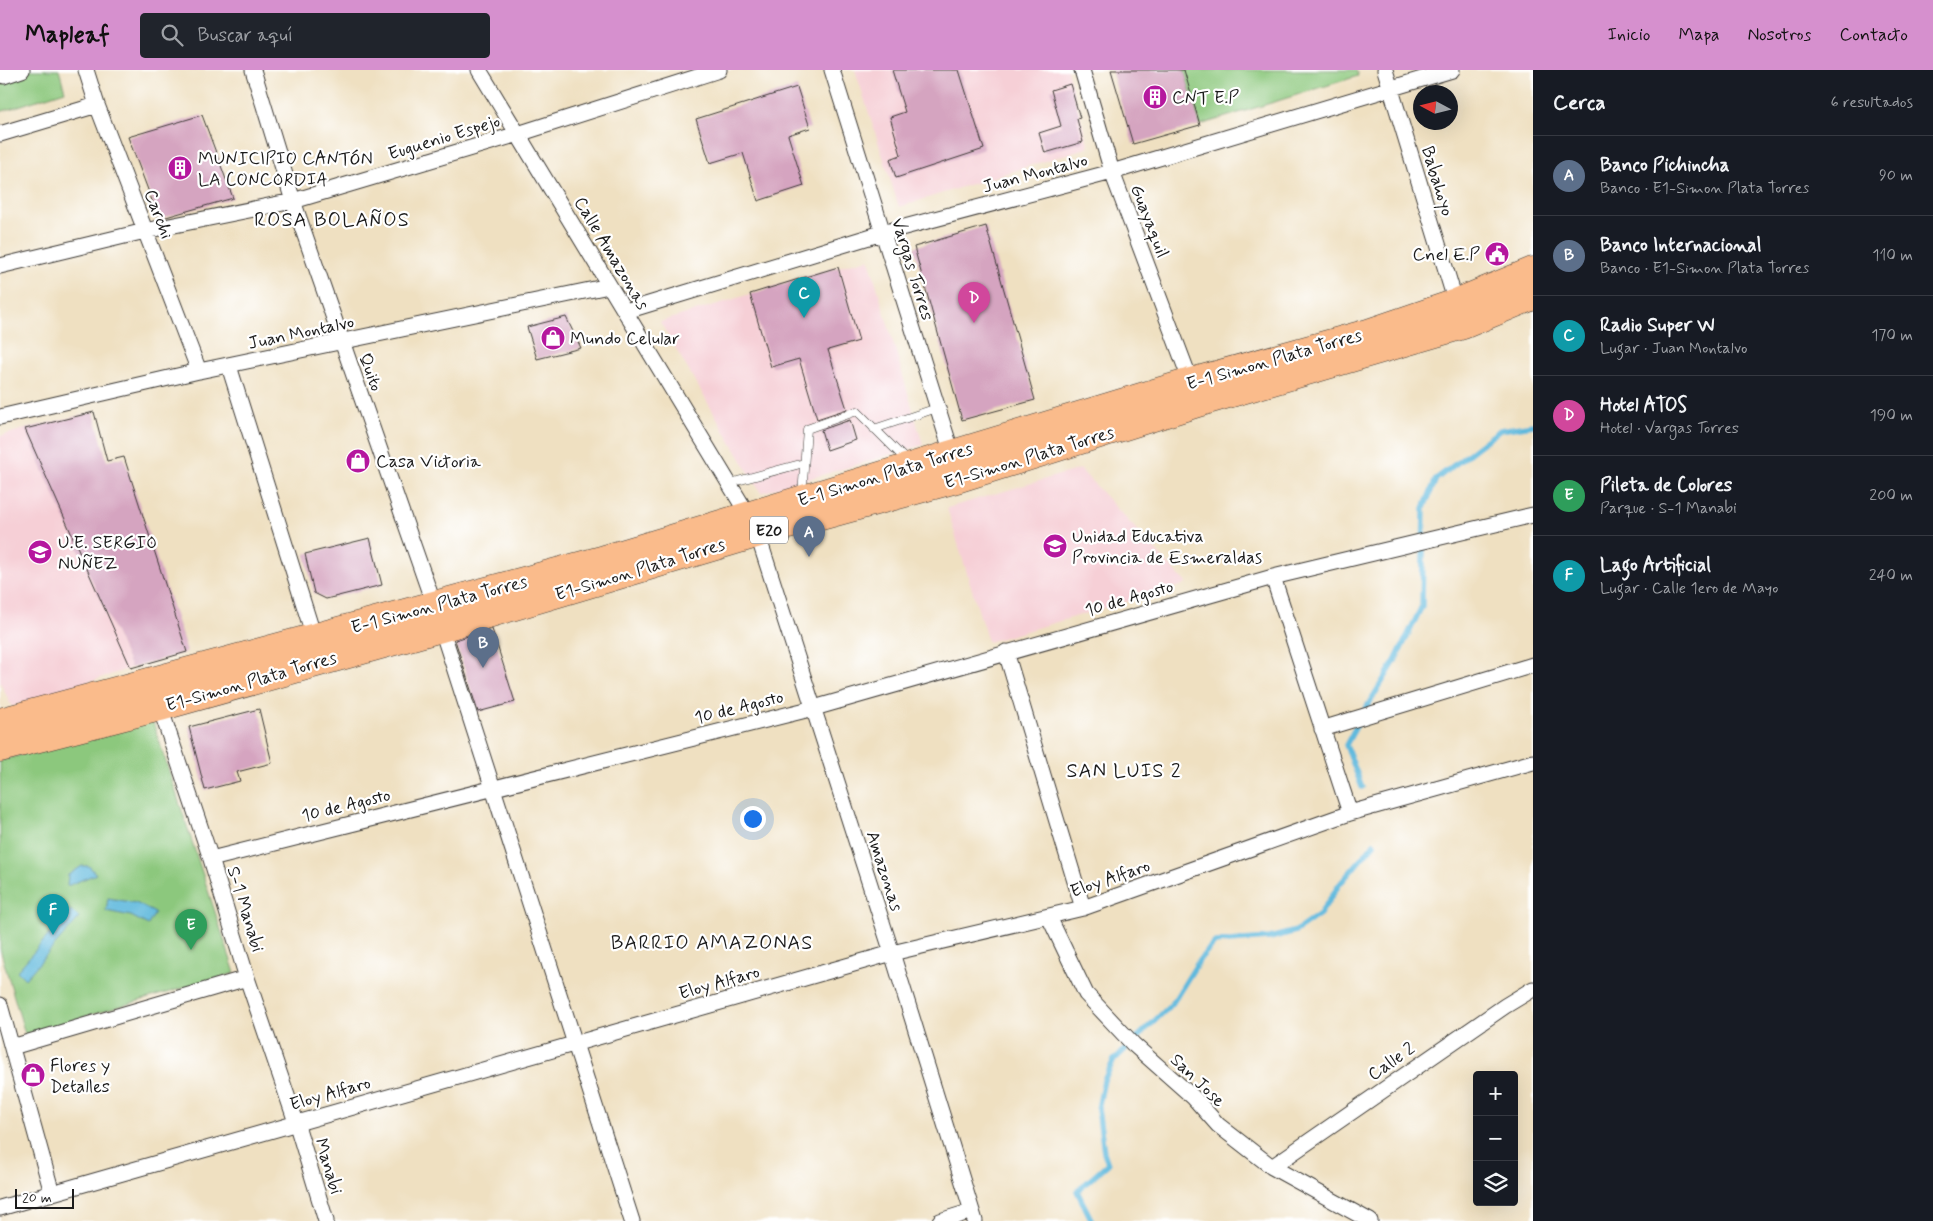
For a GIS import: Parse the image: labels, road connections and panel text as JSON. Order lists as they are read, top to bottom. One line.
{"streets":{"highway":["E-1 Simon Plata Torres","E1-Simon Plata Torres","E20"],"street":["Euguenio Espejo","Juan Montalvo","Babahoyo","Carchi","Guayaquil","Calle Amazonas","Vargas Torres","Quito","10 de Agosto","Amazonas","Eloy Alfaro","S-1 Manabi","Calle 2","San Jose","Manabi"]},"crossings":[["Euguenio Espejo","Carchi"],["Euguenio Espejo","Calle Amazonas"],["Euguenio Espejo","Quito"],["Juan Montalvo","Babahoyo"],["Juan Montalvo","Carchi"],["Juan Montalvo","Guayaquil"],["Juan Montalvo","Calle Amazonas"],["Juan Montalvo","Vargas Torres"],["Juan Montalvo","Quito"],["Babahoyo","E-1 Simon Plata Torres"],["Guayaquil","E-1 Simon Plata Torres"],["Calle Amazonas","E-1 Simon Plata Torres"],["Calle Amazonas","E1-Simon Plata Torres"],["Calle Amazonas","Amazonas"],["Vargas Torres","E-1 Simon Plata Torres"],["Vargas Torres","E1-Simon Plata Torres"],["E-1 Simon Plata Torres","Quito"],["E-1 Simon Plata Torres","E1-Simon Plata Torres"],["E-1 Simon Plata Torres","Amazonas"],["Quito","E1-Simon Plata Torres"],["Quito","10 de Agosto"],["Quito","Eloy Alfaro"],["E1-Simon Plata Torres","Amazonas"],["E1-Simon Plata Torres","S-1 Manabi"],["10 de Agosto","Amazonas"],["10 de Agosto","S-1 Manabi"],["Amazonas","Eloy Alfaro"],["Eloy Alfaro","S-1 Manabi"],["Eloy Alfaro","San Jose"],["Eloy Alfaro","Manabi"],["S-1 Manabi","Manabi"],["Calle 2","San Jose"]],"districts":["ROSA BOLAÑOS","SAN LUIS 2","BARRIO AMAZONAS"],"places":{"building":["CNT E.P","MUNICIPIO CANTÓN LA CONCORDIA"],"public building":["Cnel E.P"],"shop":["Mundo Celular","Casa Victoria","Flores y Detalles"],"school or university":["Unidad Educativa Provincia de Esmeraldas","U.E. SERGIO NUÑEZ"]},"scale_bar":"20 m","north":"left","page":{"header":"Mapleaf","search":"Buscar aquí","nav":["Inicio","Mapa","Nosotros","Contacto"],"heading":["Cerca","6 resultados"],"list":[{"mark":"A","name":"Banco Pichincha","note":"Banco · E1-Simon Plata Torres","value":"90 m"},{"mark":"B","name":"Banco Internacional","note":"Banco · E1-Simon Plata Torres","value":"110 m"},{"mark":"C","name":"Radio Super W","note":"Lugar · Juan Montalvo","value":"170 m"},{"mark":"D","name":"Hotel ATOS","note":"Hotel · Vargas Torres","value":"190 m"},{"mark":"E","name":"Pileta de Colores","note":"Parque · S-1 Manabi","value":"200 m"},{"mark":"F","name":"Lago Artificial","note":"Lugar · Calle 1ero de Mayo","value":"240 m"}],"pins":["C","D","A","B","F","E"],"map_buttons":["+","−"],"scale":"20 m"}}
